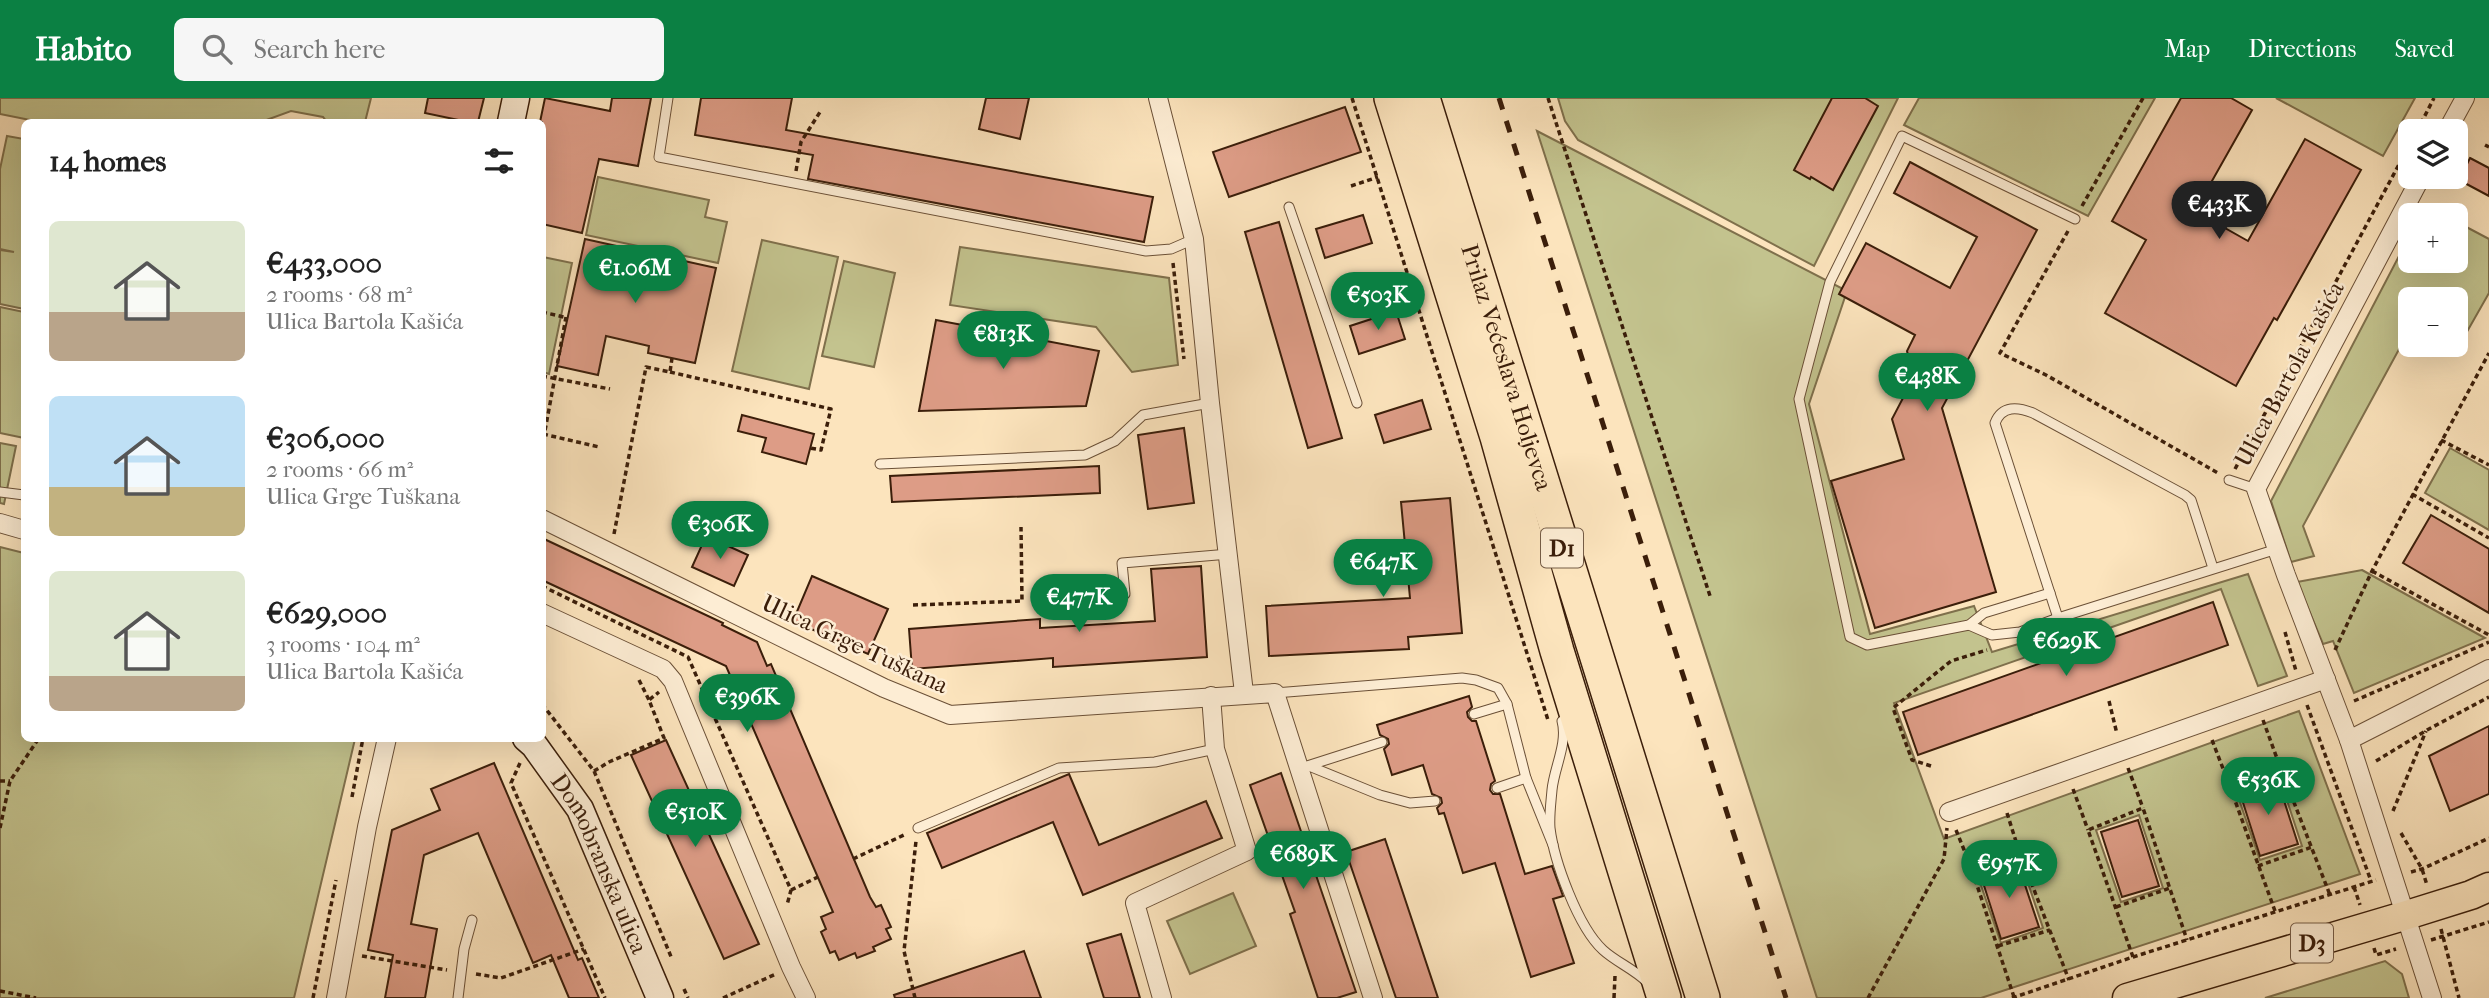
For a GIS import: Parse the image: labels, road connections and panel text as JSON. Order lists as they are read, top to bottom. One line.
{"streets":{"highway":["Prilaz Većeslava Holjevca","D1"],"main road":["Domobranska ulica","D3"],"street":["Ulica Bartola Kašića","Ulica Grge Tuškana"]},"crossings":[["Ulica Bartola Kašića","D3"]],"page":{"header":"Habito","search":"Search here","nav":["Map","Directions","Saved"],"map_buttons":["+","−"],"heading":"14 homes","price":["€433K","€1.06M","€503K","€813K","€438K","€306K","€647K","€477K","€629K","€396K","€536K","€510K","€689K","€957K"],"list":[{"name":"€433,000","note":"2 rooms · 68 m² · Ulica Bartola Kašića"},{"name":"€306,000","note":"2 rooms · 66 m² · Ulica Grge Tuškana"},{"name":"€629,000","note":"3 rooms · 104 m² · Ulica Bartola Kašića"}]}}
